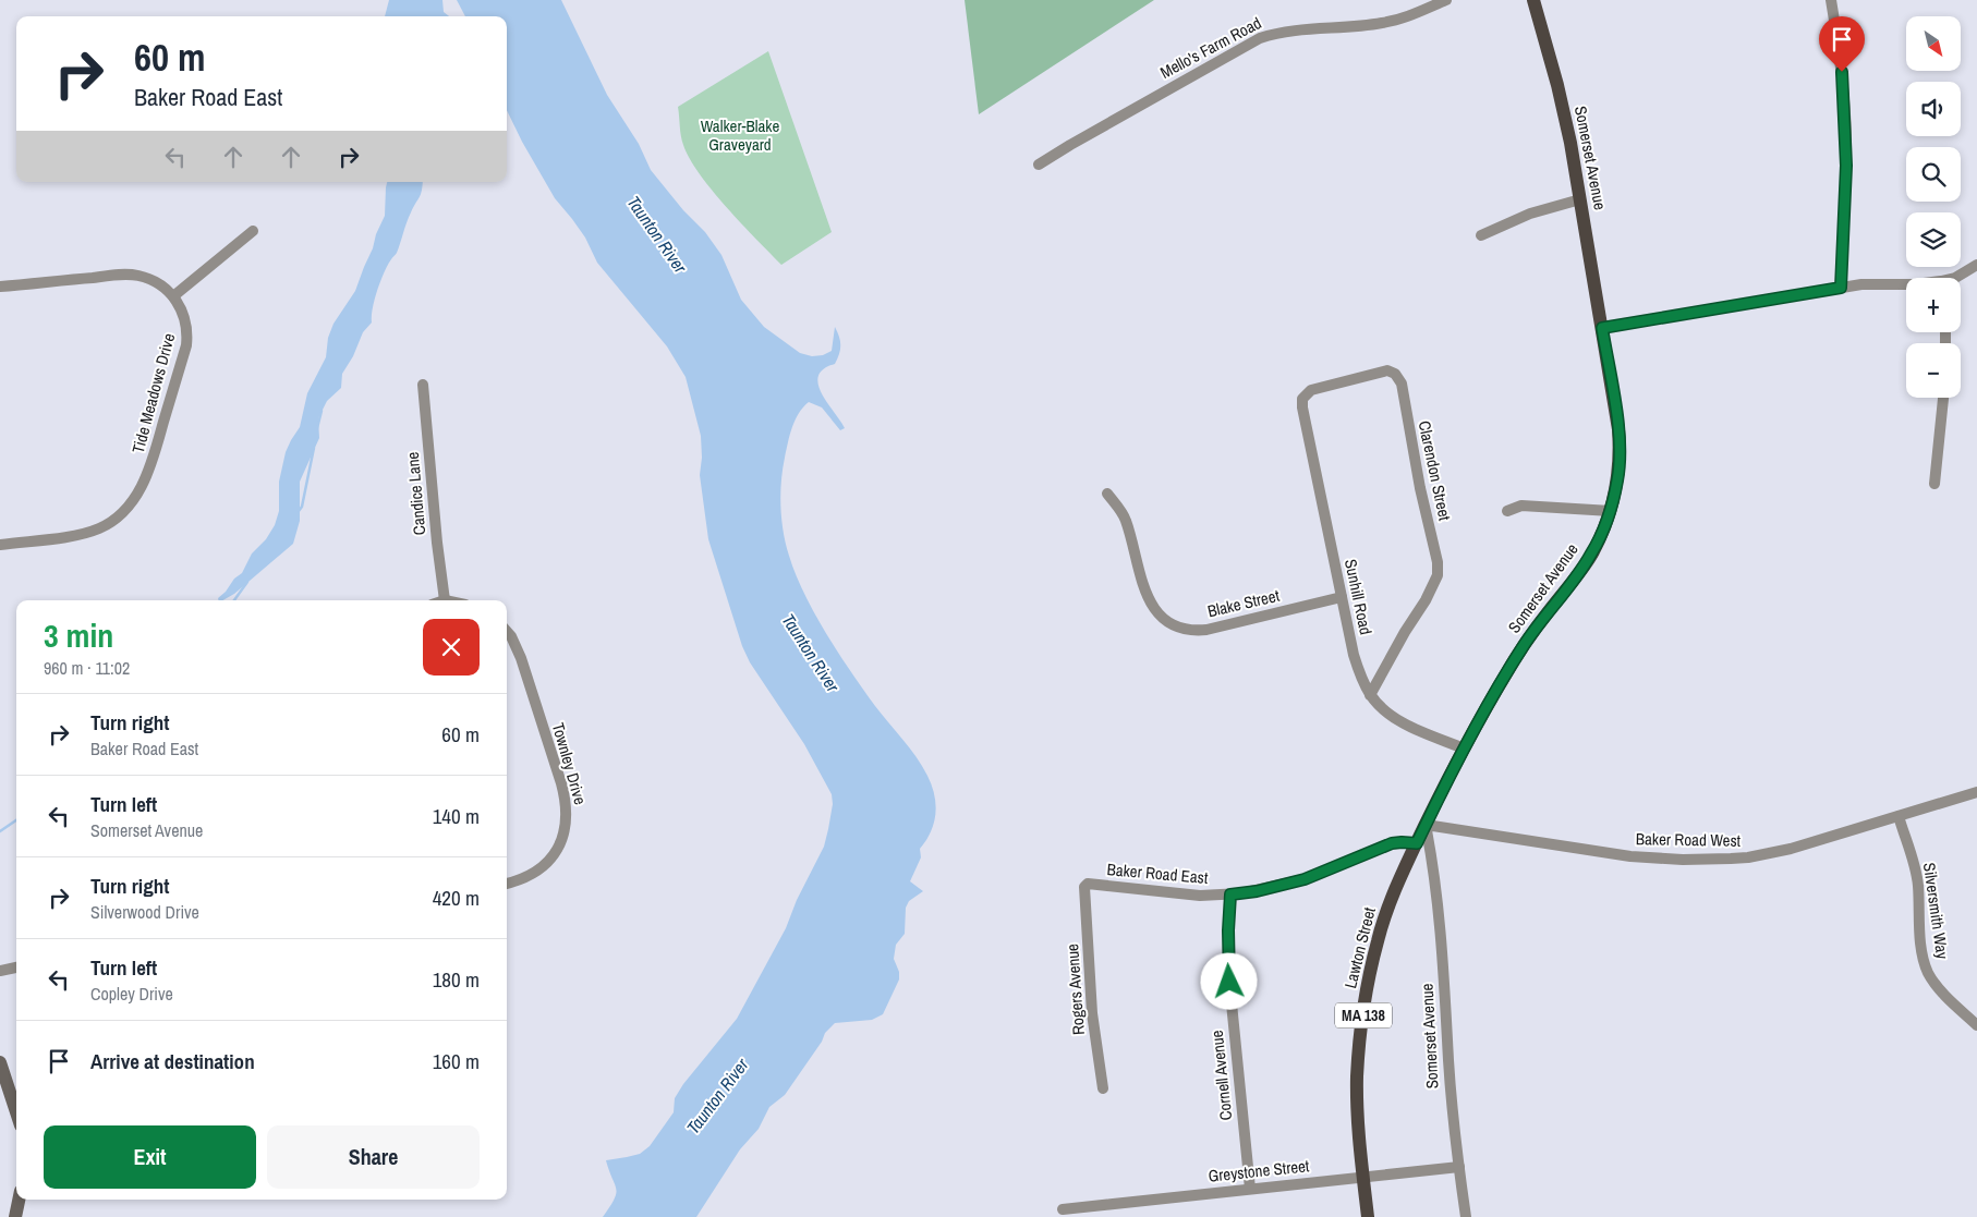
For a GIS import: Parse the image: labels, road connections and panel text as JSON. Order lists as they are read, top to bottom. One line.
{"streets":{"main road":["Somerset Avenue","Lawton Street","MA 138"],"street":["Mello's Farm Road","Tide Meadows Drive","Clarendon Street","Candice Lane","Sunhill Road","Blake Street","Townley Drive","Baker Road West","Baker Road East","Silversmith Way","Rogers Avenue","Cornell Avenue","Greystone Street"]},"crossings":[["Somerset Avenue","Sunhill Road"],["Somerset Avenue","Baker Road West"],["Somerset Avenue","Lawton Street"],["Somerset Avenue","Greystone Street"],["Clarendon Street","Sunhill Road"],["Sunhill Road","Blake Street"],["Baker Road West","Silversmith Way"],["Baker Road West","Lawton Street"],["Baker Road East","Lawton Street"],["Baker Road East","Rogers Avenue"],["Baker Road East","Cornell Avenue"],["Lawton Street","Greystone Street"],["Cornell Avenue","Greystone Street"]],"water":["Taunton River"],"parks":["Walker-Blake Graveyard"],"north":"bottom right","page":{"map_buttons":["+","−"],"turn":["60 m","Baker Road East"],"heading":["3 min","960 m · 11:02"],"list":[{"name":"Turn right","note":"Baker Road East","value":"60 m"},{"name":"Turn left","note":"Somerset Avenue","value":"140 m"},{"name":"Turn right","note":"Silverwood Drive","value":"420 m"},{"name":"Turn left","note":"Copley Drive","value":"180 m"},{"name":"Arrive at destination","value":"160 m"}],"buttons":["Exit","Share"]}}
